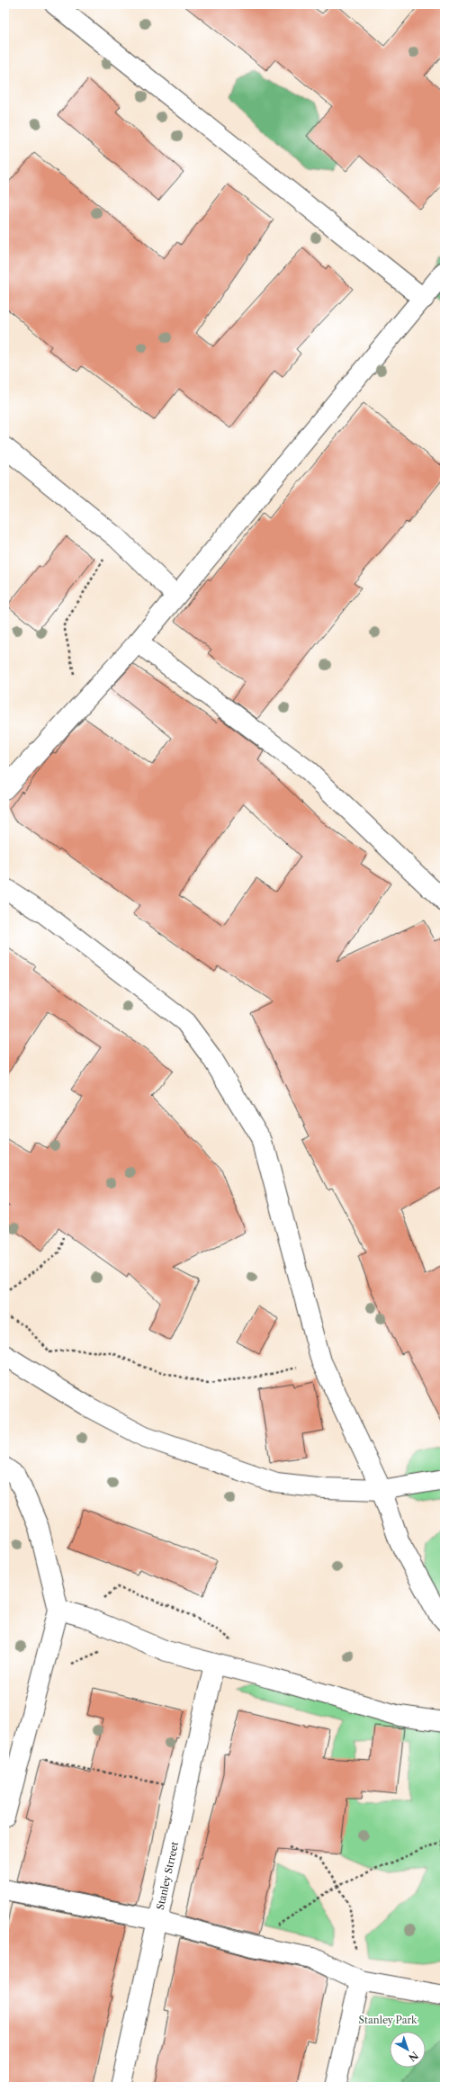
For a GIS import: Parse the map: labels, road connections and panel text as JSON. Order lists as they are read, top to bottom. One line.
{"streets":{"street":["Stanley Strreet"]},"parks":["Stanley Park"],"north":"bottom right"}
